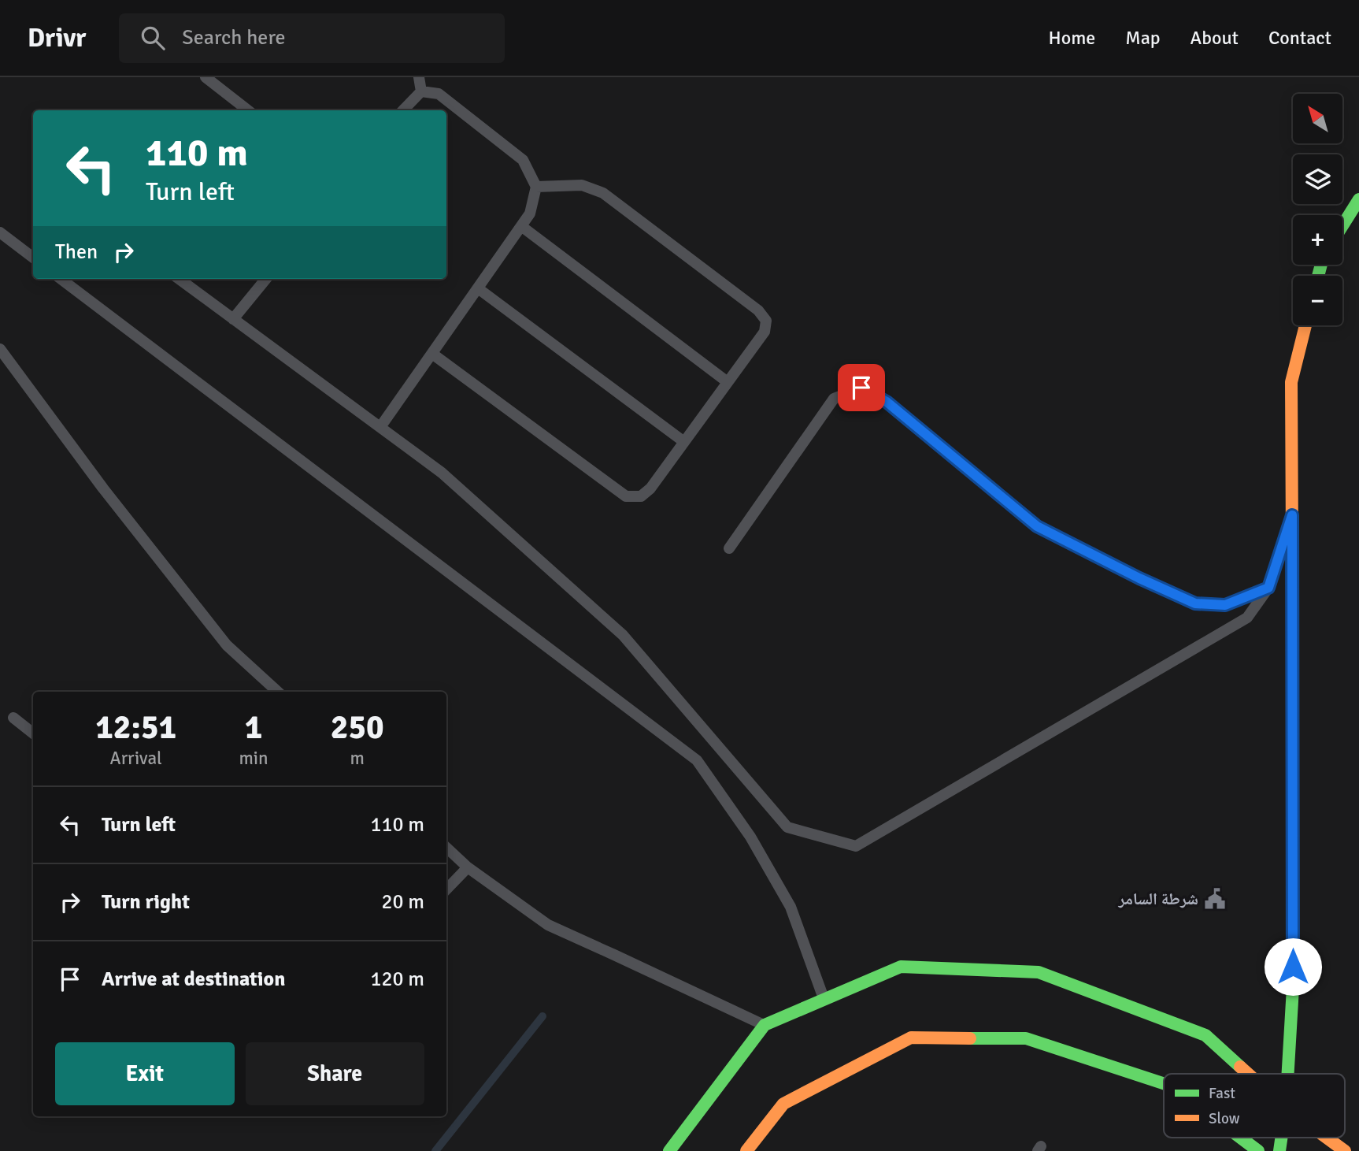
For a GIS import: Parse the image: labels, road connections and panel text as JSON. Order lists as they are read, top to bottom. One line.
{"places":{"public building":["شرطة السامر"]},"legend":["Fast","Slow"],"north":"top left","page":{"header":"Drivr","search":"Search here","nav":["Home","Map","About","Contact"],"map_buttons":["+","−"],"turn":["110 m","Turn left"],"then":"Then","eta":["12:51","Arrival","1","min","250","m"],"list":[{"name":"Turn left","value":"110 m"},{"name":"Turn right","value":"20 m"},{"name":"Arrive at destination","value":"120 m"}],"buttons":["Exit","Share"]}}
